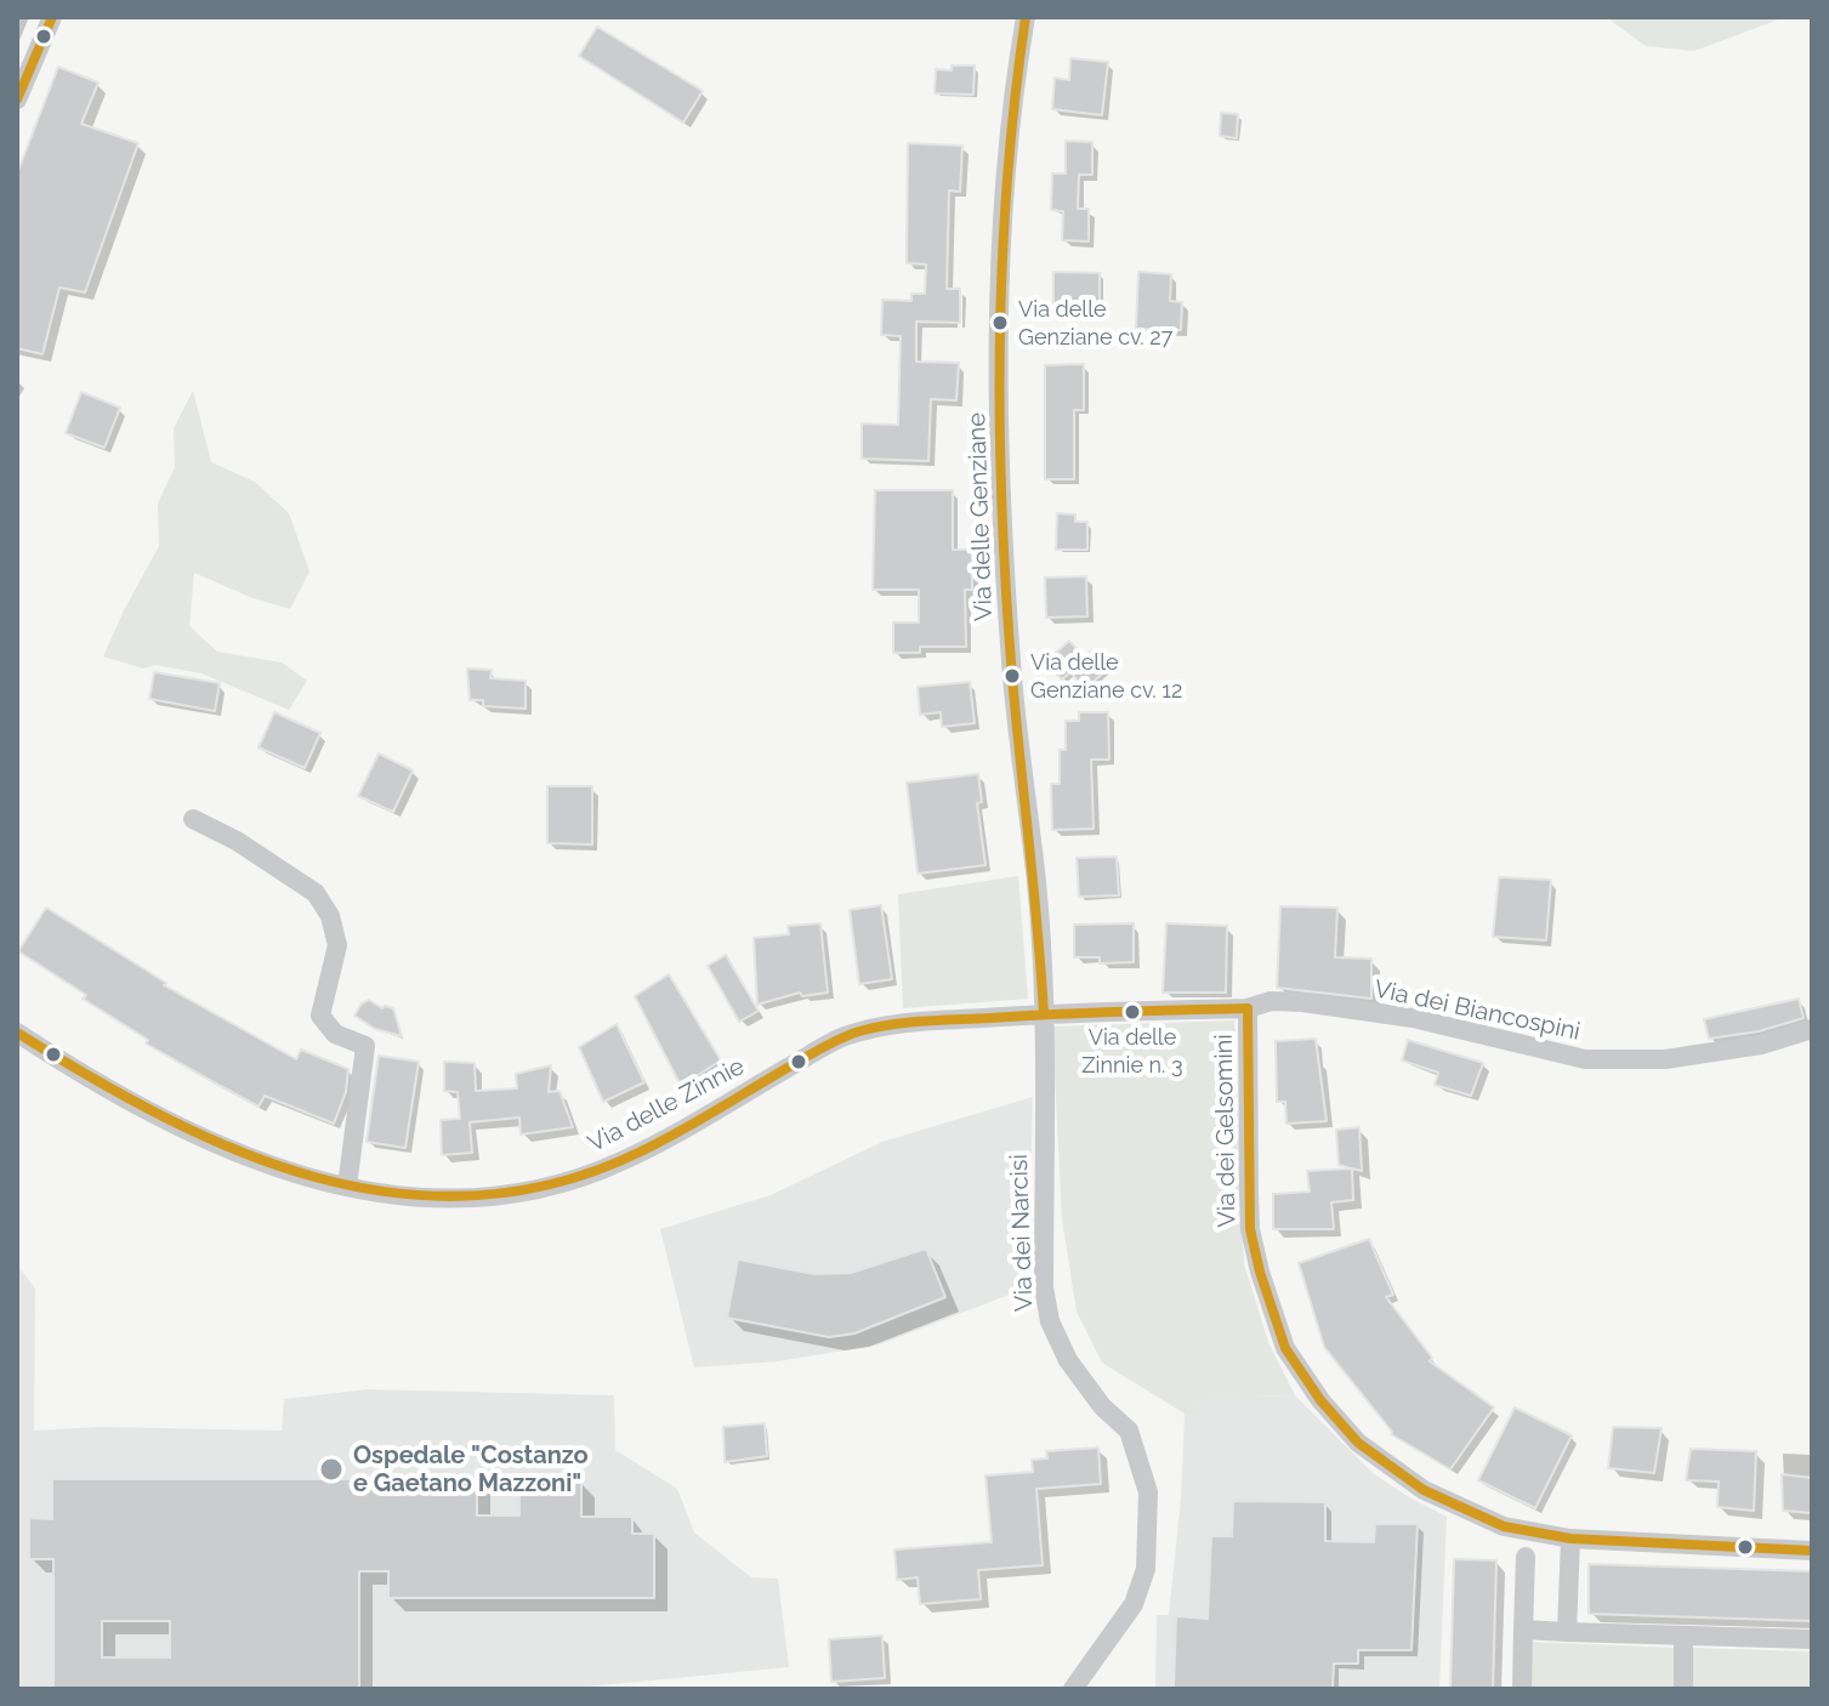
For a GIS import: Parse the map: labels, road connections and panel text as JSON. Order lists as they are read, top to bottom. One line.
{"streets":{"street":["Via delle Genziane","Via dei Biancospini","Via delle Zinnie","Via dei Gelsomini","Via dei Narcisi"]},"crossings":[["Via delle Genziane","Via delle Zinnie"],["Via delle Genziane","Via dei Narcisi"],["Via dei Biancospini","Via delle Zinnie"],["Via dei Biancospini","Via dei Gelsomini"],["Via delle Zinnie","Via dei Gelsomini"],["Via delle Zinnie","Via dei Narcisi"]],"places":["Via delle Genziane cv. 27","Via delle Genziane cv. 12","Via delle Zinnie n. 3","Ospedale \"Costanzo e Gaetano Mazzoni\""]}
